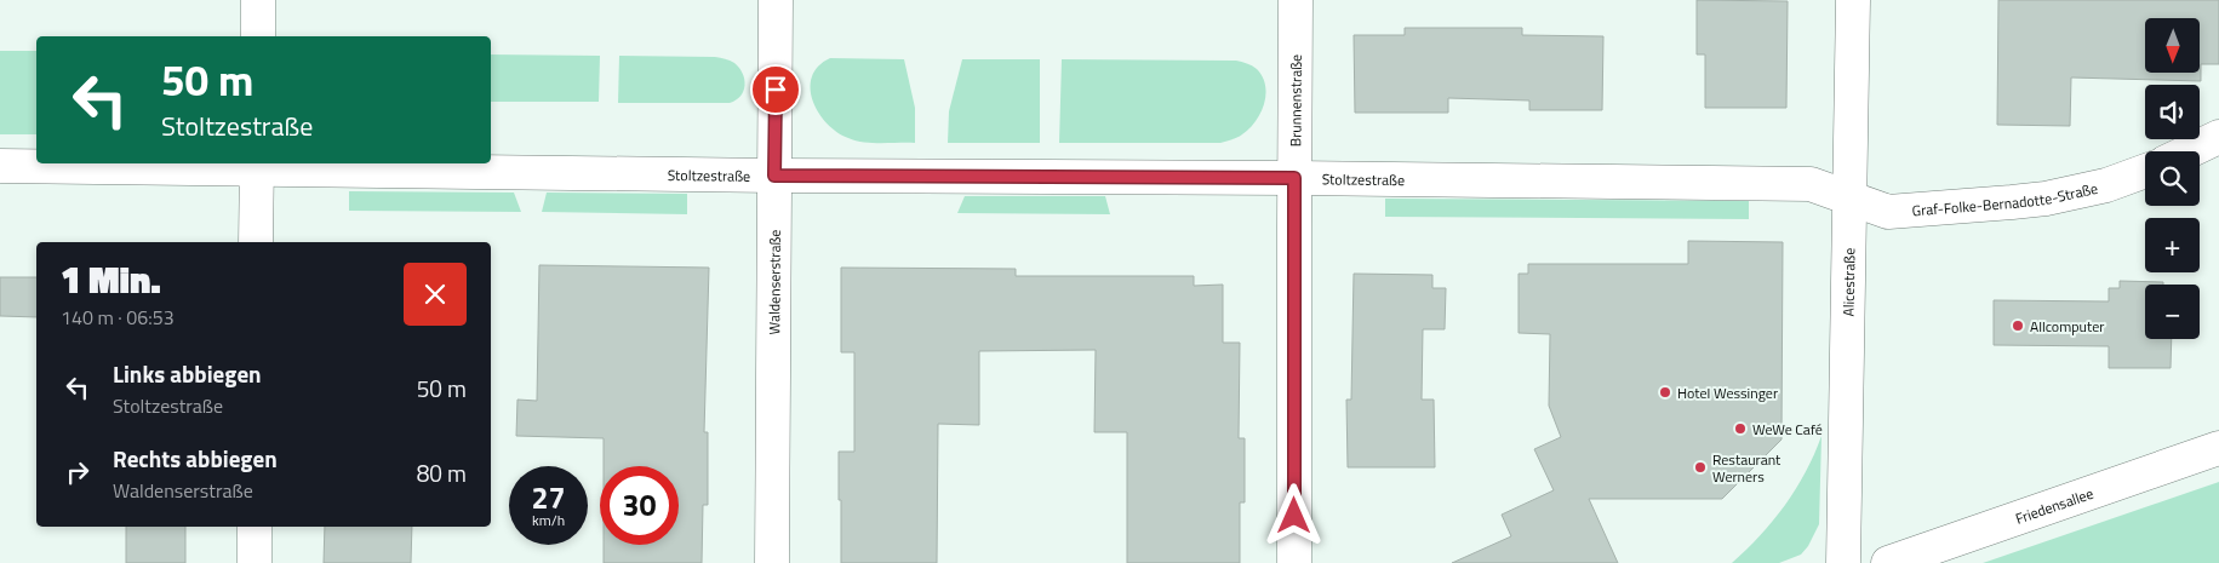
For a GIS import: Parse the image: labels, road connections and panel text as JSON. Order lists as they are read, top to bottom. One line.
{"streets":{"street":["Brunnenstraße","Stoltzestraße","Graf-Folke-Bernadotte-Straße","Waldenserstraße","Alicestraße","Friedensallee"]},"crossings":[["Brunnenstraße","Stoltzestraße"],["Stoltzestraße","Graf-Folke-Bernadotte-Straße"],["Stoltzestraße","Waldenserstraße"],["Stoltzestraße","Alicestraße"],["Graf-Folke-Bernadotte-Straße","Alicestraße"]],"places":["Allcomputer","Hotel Wessinger","WeWe Café","Restaurant Werners"],"north":"bottom","page":{"map_buttons":["+","−"],"turn":["50 m","Stoltzestraße"],"heading":["1 Min.","140 m · 06:53"],"list":[{"name":"Links abbiegen","note":"Stoltzestraße","value":"50 m"},{"name":"Rechts abbiegen","note":"Waldenserstraße","value":"80 m"}],"speed":"27 km/h","limit":"30"}}
